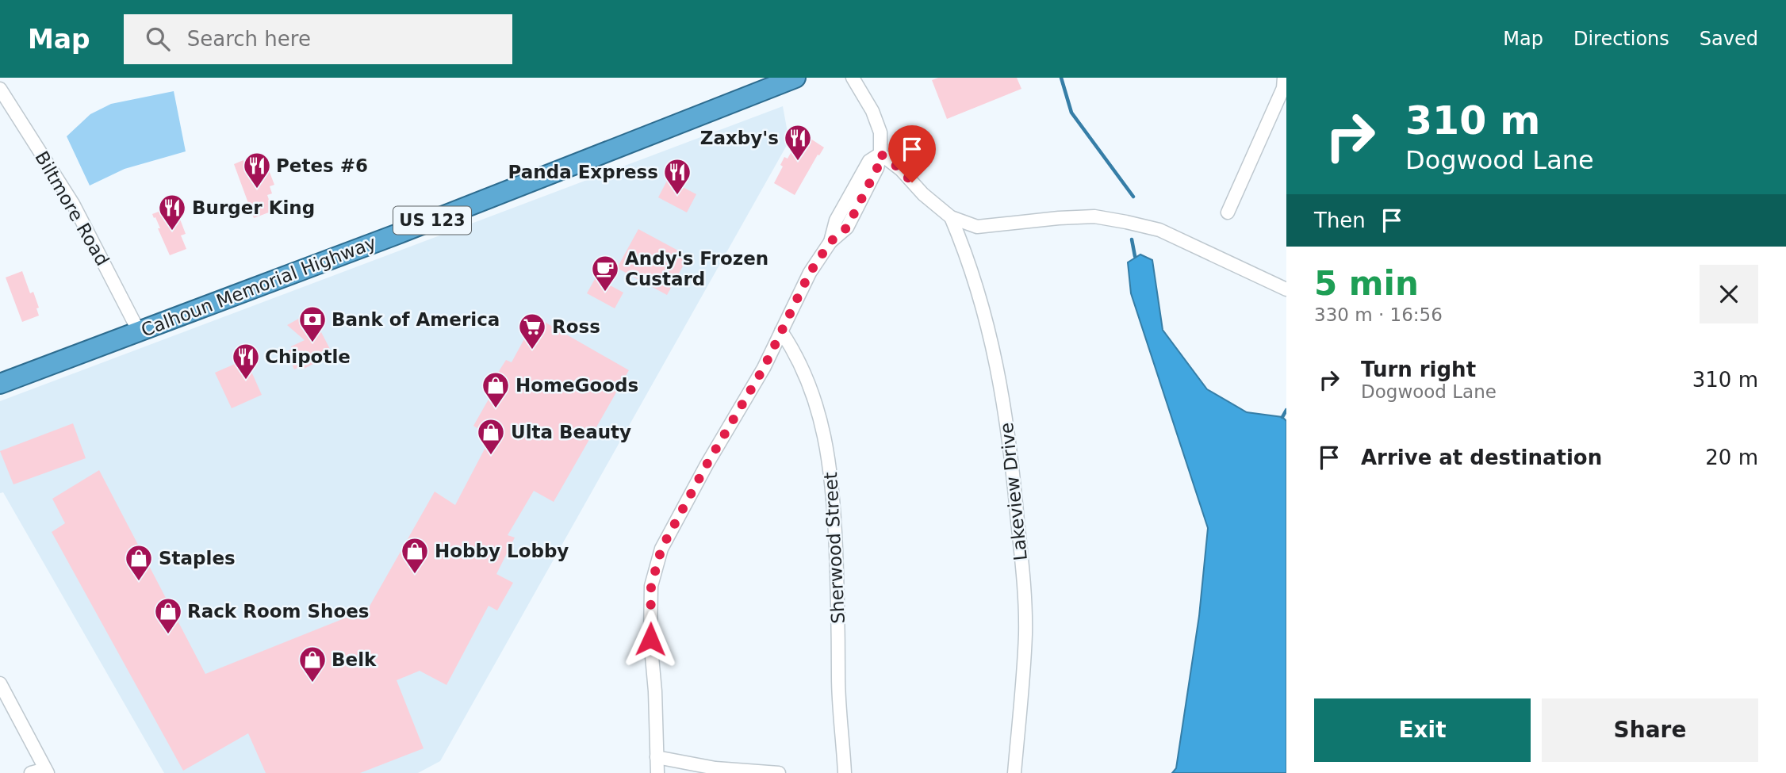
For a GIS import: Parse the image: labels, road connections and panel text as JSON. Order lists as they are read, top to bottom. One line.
{"streets":{"highway":["US 123","Calhoun Memorial Highway"],"street":["Biltmore Road","Lakeview Drive","Sherwood Street"]},"crossings":[["Biltmore Road","Calhoun Memorial Highway"]],"places":{"restaurant":["Zaxby's","Petes #6","Panda Express","Burger King","Chipotle"],"cafe":["Andy's Frozen Custard"],"bank":["Bank of America"],"supermarket":["Ross"],"shop":["HomeGoods","Ulta Beauty","Hobby Lobby","Staples","Rack Room Shoes","Belk"]},"page":{"header":"Map","search":"Search here","nav":["Map","Directions","Saved"],"turn":["310 m","Dogwood Lane"],"then":"Then","heading":["5 min","330 m · 16:56"],"list":[{"name":"Turn right","note":"Dogwood Lane","value":"310 m"},{"name":"Arrive at destination","value":"20 m"}],"buttons":["Exit","Share"]}}
